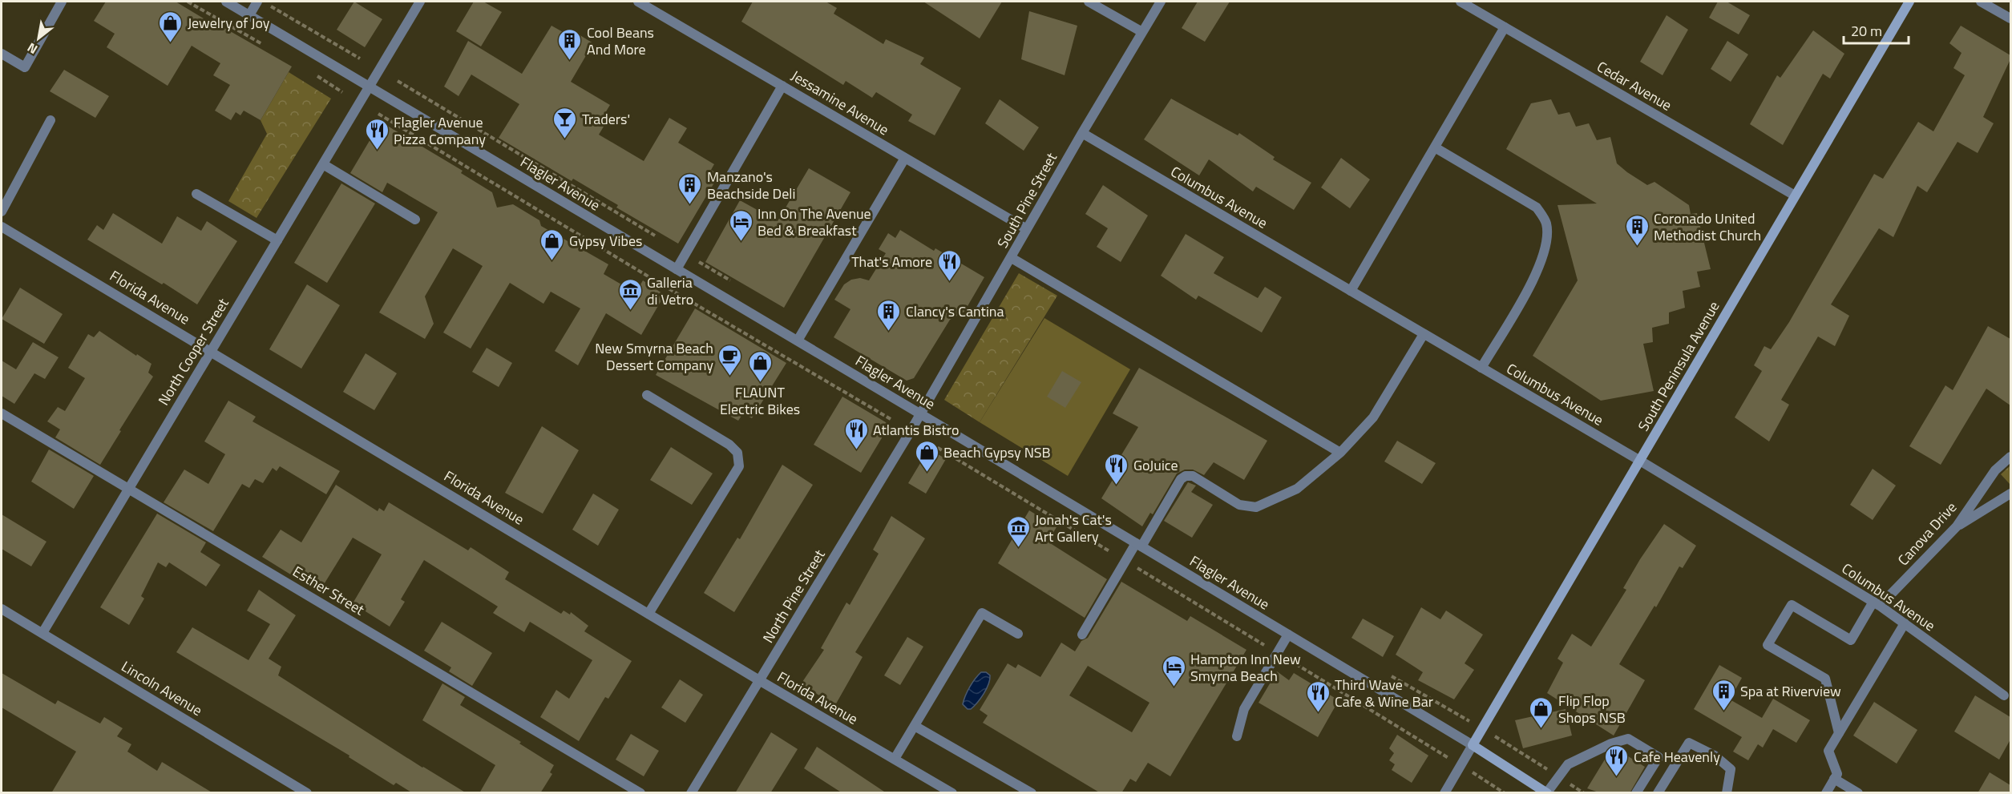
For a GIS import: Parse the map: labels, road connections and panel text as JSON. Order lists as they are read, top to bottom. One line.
{"streets":{"main road":["Flagler Avenue","South Peninsula Avenue"],"street":["Cedar Avenue","Jessamine Avenue","Columbus Avenue","South Pine Street","Florida Avenue","North Cooper Street","Canova Drive","Esther Street","North Pine Street","Lincoln Avenue"]},"crossings":[["Cedar Avenue","South Peninsula Avenue"],["Jessamine Avenue","South Pine Street"],["Flagler Avenue","South Pine Street"],["Flagler Avenue","North Cooper Street"],["Flagler Avenue","South Peninsula Avenue"],["Flagler Avenue","North Pine Street"],["Columbus Avenue","South Pine Street"],["Columbus Avenue","South Peninsula Avenue"],["Columbus Avenue","Canova Drive"],["South Pine Street","North Pine Street"],["Florida Avenue","North Cooper Street"],["Florida Avenue","North Pine Street"],["North Cooper Street","Esther Street"],["North Cooper Street","Lincoln Avenue"]],"places":{"shop":["Jewelry of Joy","Gypsy Vibes","FLAUNT Electric Bikes","Beach Gypsy NSB","Flip Flop Shops NSB"],"building":["Cool Beans And More","Manzano's Beachside Deli","Coronado United Methodist Church","Clancy's Cantina","Spa at Riverview"],"bar":["Traders'"],"restaurant":["Flagler Avenue Pizza Company","That's Amore","Atlantis Bistro","GoJuice","Third Wave Cafe & Wine Bar","Cafe Heavenly"],"hotel":["Inn On The Avenue Bed & Breakfast","Hampton Inn New Smyrna Beach"],"museum":["Galleria di Vetro","Jonah's Cat's Art Gallery"],"cafe":["New Smyrna Beach Dessert Company"]},"scale_bar":"20 m","north":"bottom left"}
